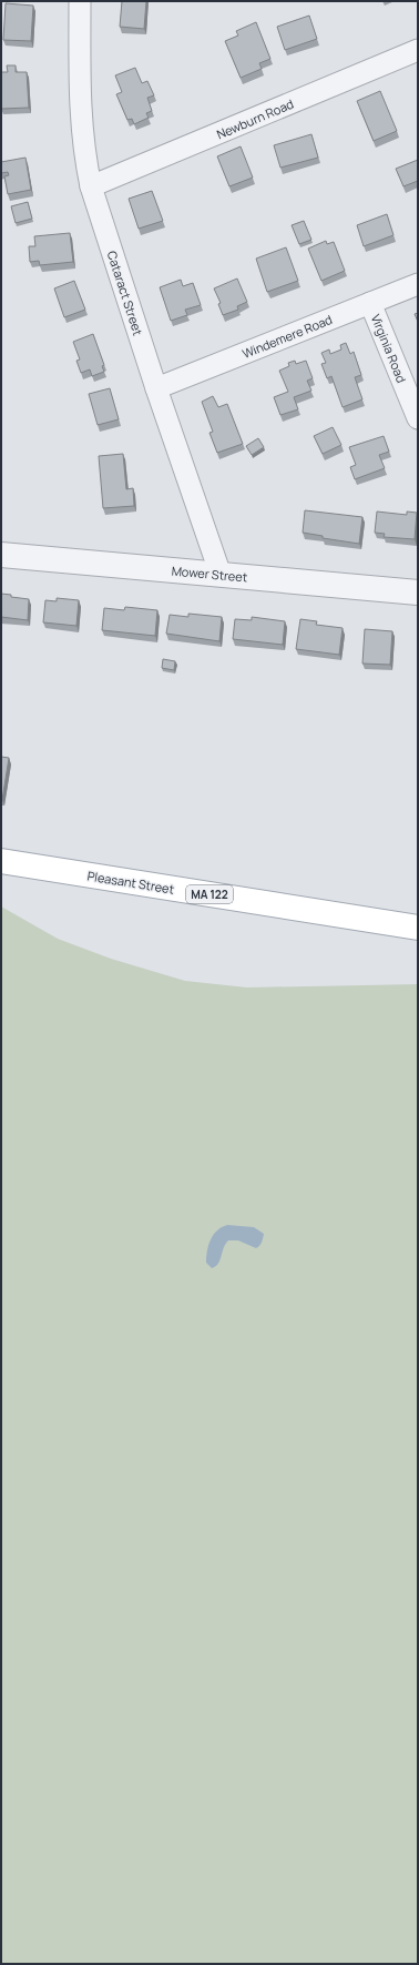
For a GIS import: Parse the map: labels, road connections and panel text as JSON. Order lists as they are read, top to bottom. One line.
{"streets":{"main road":["Pleasant Street","MA 122"],"street":["Newburn Road","Cataract Street","Windemere Road","Virginia Road","Mower Street"]},"crossings":[["Newburn Road","Cataract Street"],["Cataract Street","Windemere Road"],["Cataract Street","Mower Street"],["Windemere Road","Virginia Road"]]}
